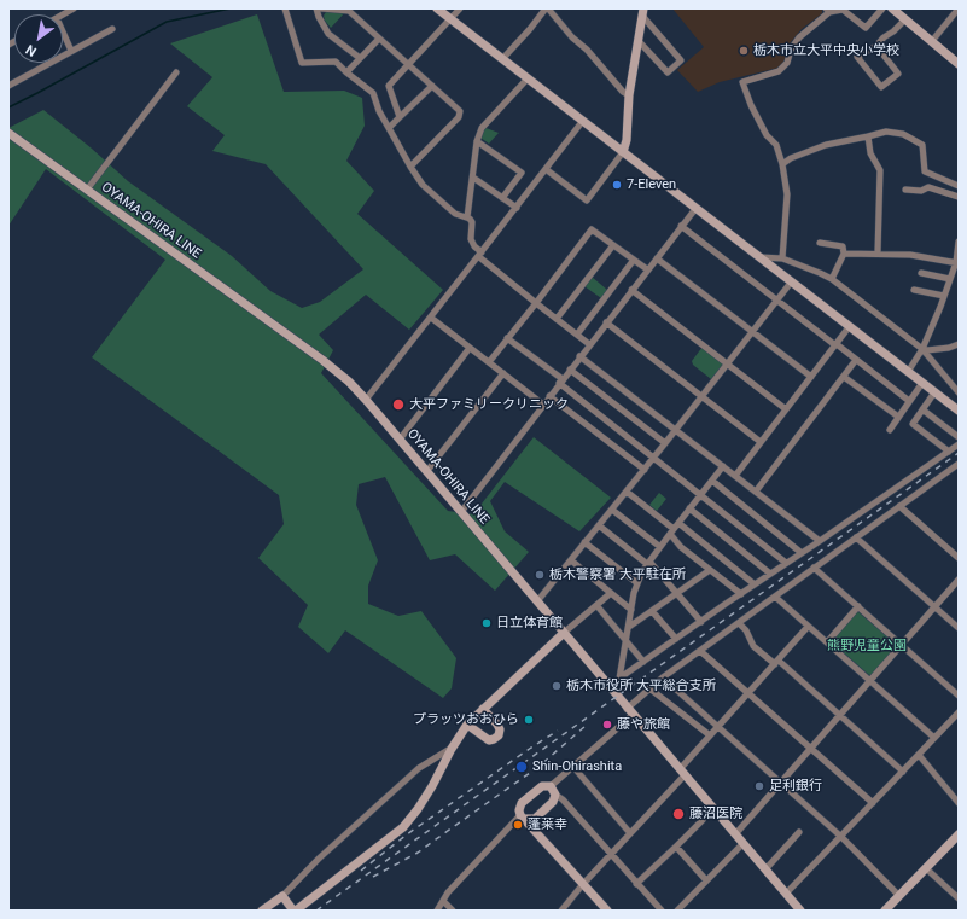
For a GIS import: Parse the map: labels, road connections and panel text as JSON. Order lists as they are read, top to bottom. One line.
{"streets":{"street":["OYAMA-OHIRA LINE"]},"parks":["熊野児童公園"],"places":["栃木市立大平中央小学校","7-Eleven","大平ファミリークリニック","栃木警察署 大平駐在所","日立体育館","栃木市役所 大平総合支所","プラッツおおひら","藤や旅館","Shin-Ohirashita","足利銀行","藤沼医院","蓬莱幸"],"north":"bottom left"}
